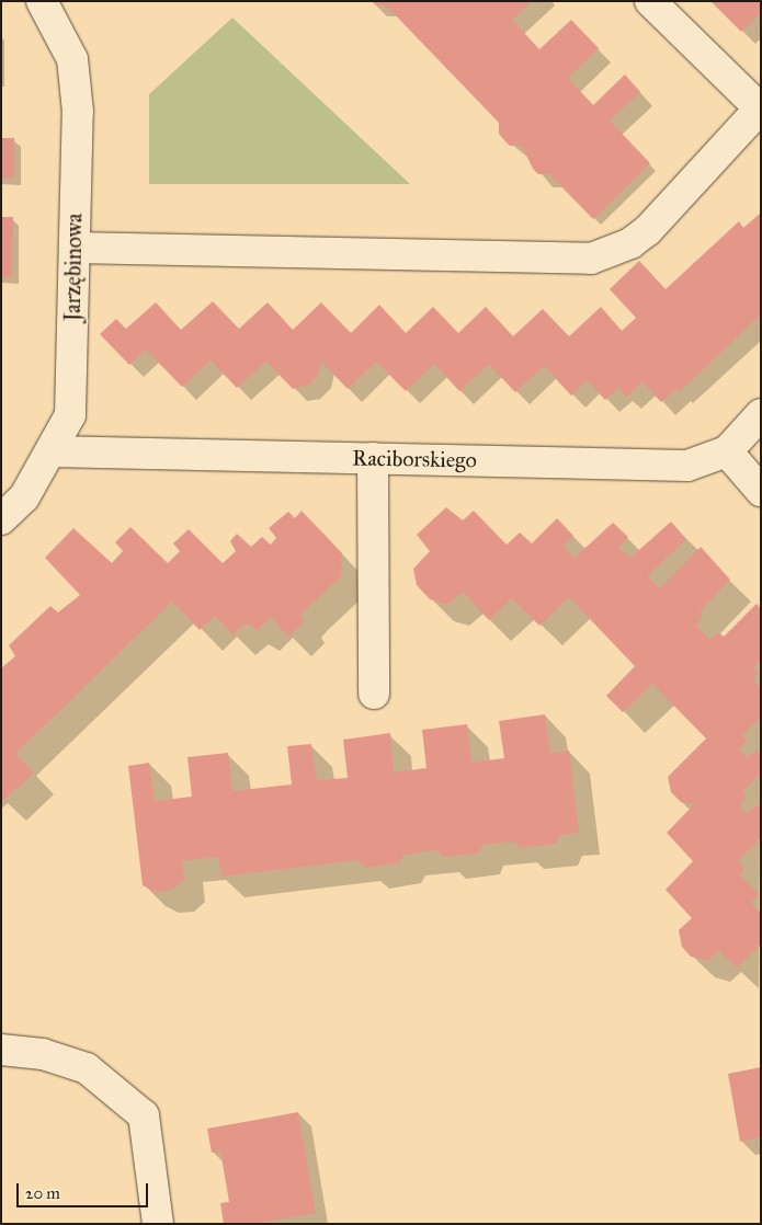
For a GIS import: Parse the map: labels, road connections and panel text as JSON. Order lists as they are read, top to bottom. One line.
{"streets":{"street":["Jarzębinowa","Raciborskiego"]},"crossings":[["Jarzębinowa","Raciborskiego"]],"scale_bar":"20 m"}
